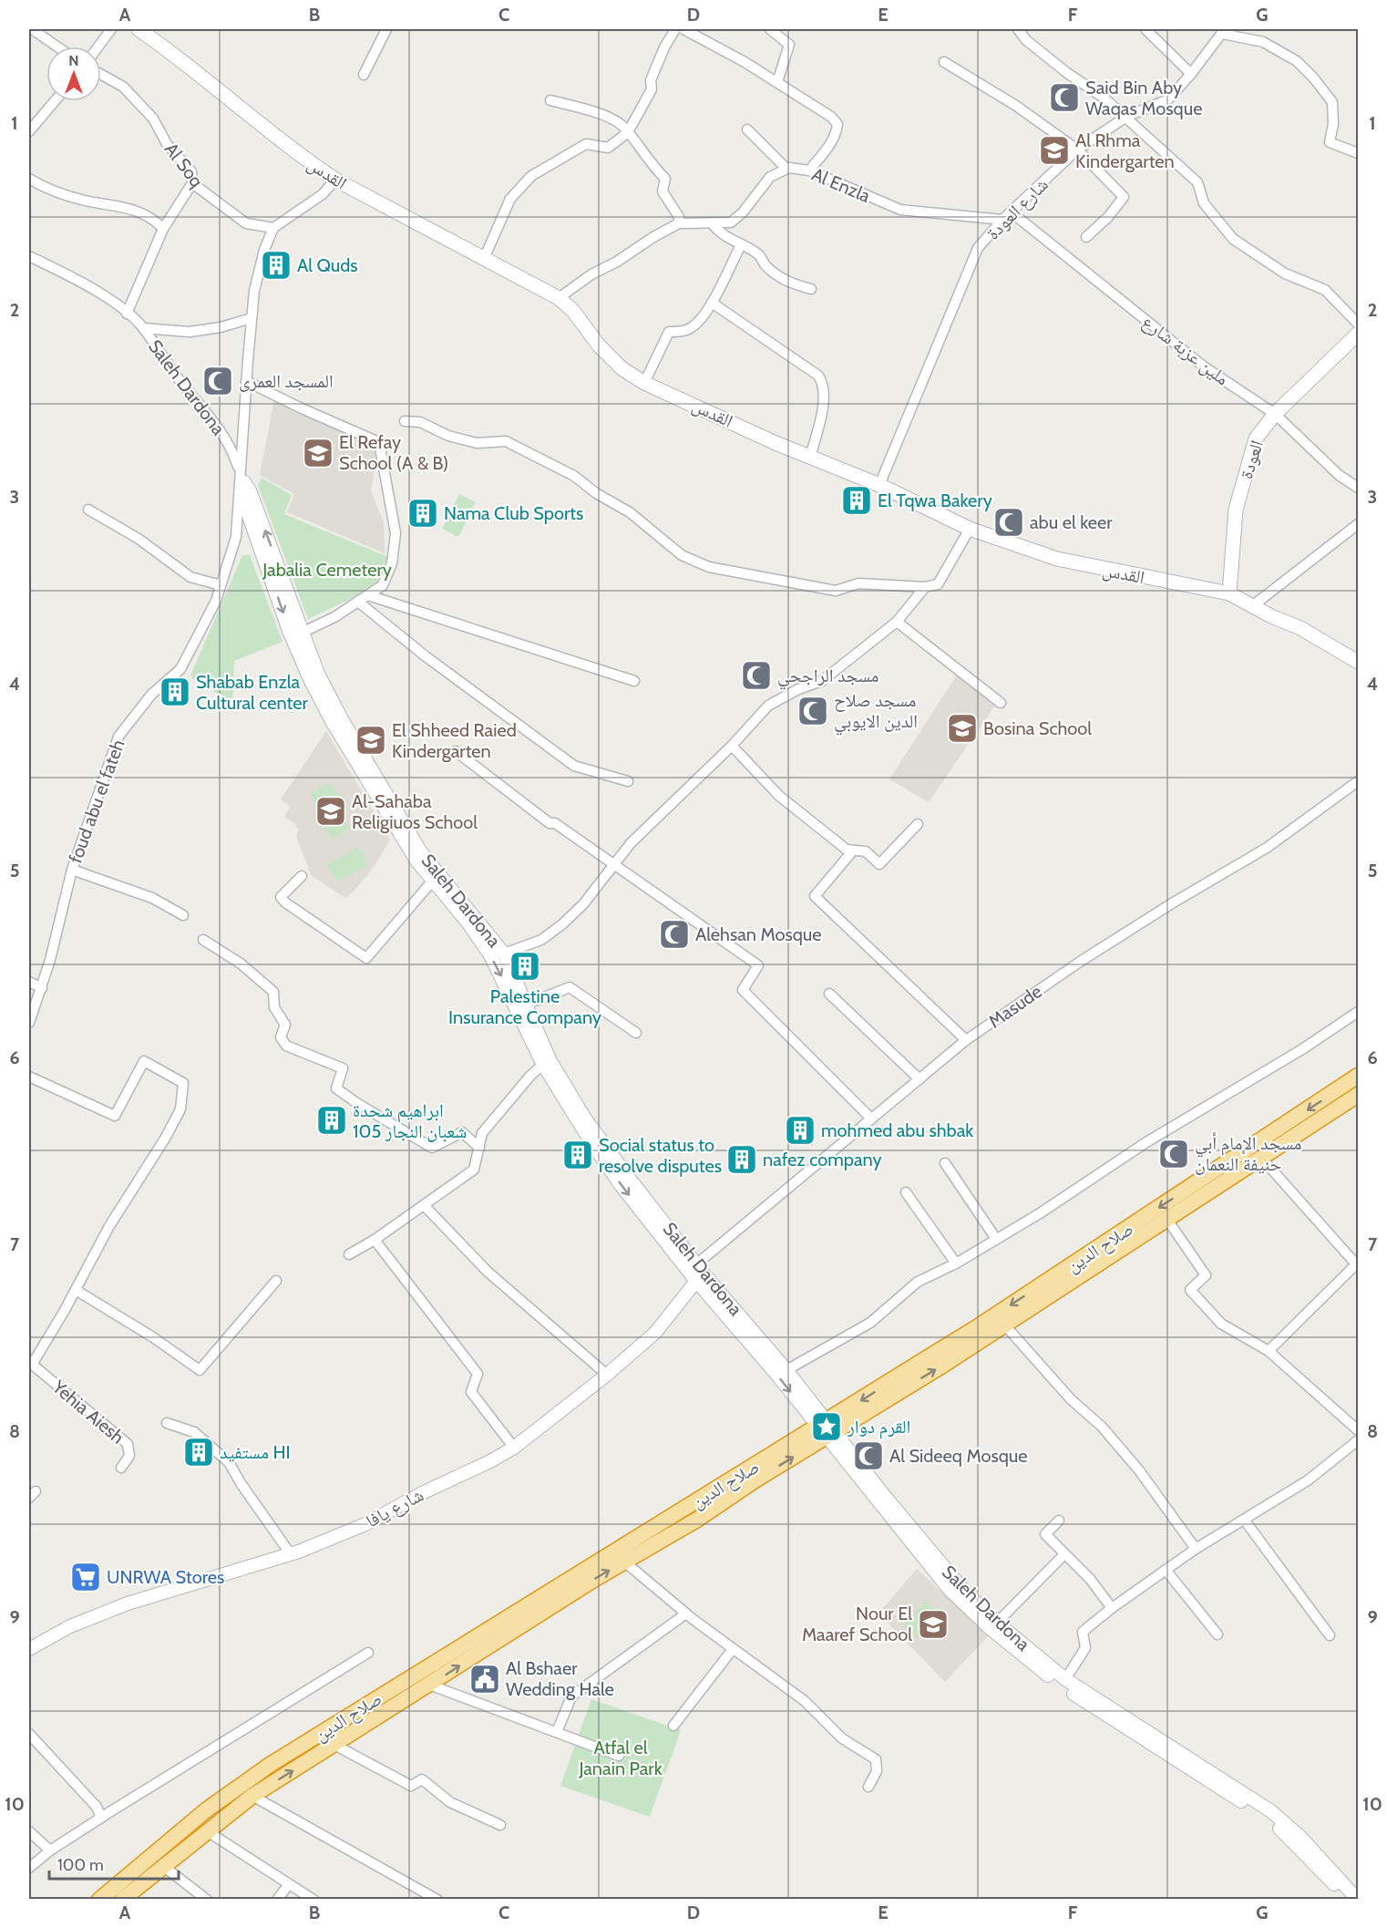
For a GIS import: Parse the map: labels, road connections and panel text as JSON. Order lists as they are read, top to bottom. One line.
{"streets":{"highway":["صلاح الدين"],"main road":["القدس","العودة"],"street":["Al Soq","Al Enzla","شارع العودة","ملين عزبة شارع","Saleh Dardona","foud abu el fateh","Masude","Yehia Aiesh","شارع يافا"]},"crossings":[["Al Soq","foud abu el fateh"],["القدس","شارع العودة"],["القدس","العودة"],["Al Enzla","شارع العودة"],["شارع العودة","ملين عزبة شارع"],["ملين عزبة شارع","العودة"],["Saleh Dardona","foud abu el fateh"],["Saleh Dardona","Masude"],["Saleh Dardona","صلاح الدين"],["Saleh Dardona","شارع يافا"],["Masude","شارع يافا"]],"parks":["Jabalia Cemetery","Atfal el Janain Park"],"places":{"mosque":["Said Bin Aby Waqas Mosque","المسجد العمرى","abu el keer","مسجد الراجحي","مسجد صلاح الدين الايوبي","Alehsan Mosque","مسجد الإمام أبي حنيفة النعمان","Al Sideeq Mosque"],"school or university":["Al Rhma Kindergarten","El Refay School (A & B)","Bosina School","El Shheed Raied Kindergarten","Al-Sahaba Religiuos School","Nour El Maaref School"],"building":["Al Quds","El Tqwa Bakery","Nama Club Sports","Shabab Enzla Cultural center","Palestine Insurance Company","ابراهيم شحدة شعبان النجار 105","mohmed abu shbak","Social status to resolve disputes","nafez company","مستفيد HI"],"place":["القرم دوار"],"supermarket":["UNRWA Stores"],"public building":["Al Bshaer Wedding Hale"]},"scale_bar":"100 m","north":"top","grid":{"columns":["A","B","C","D","E","F","G"],"rows":["1","2","3","4","5","6","7","8","9","10"]}}
